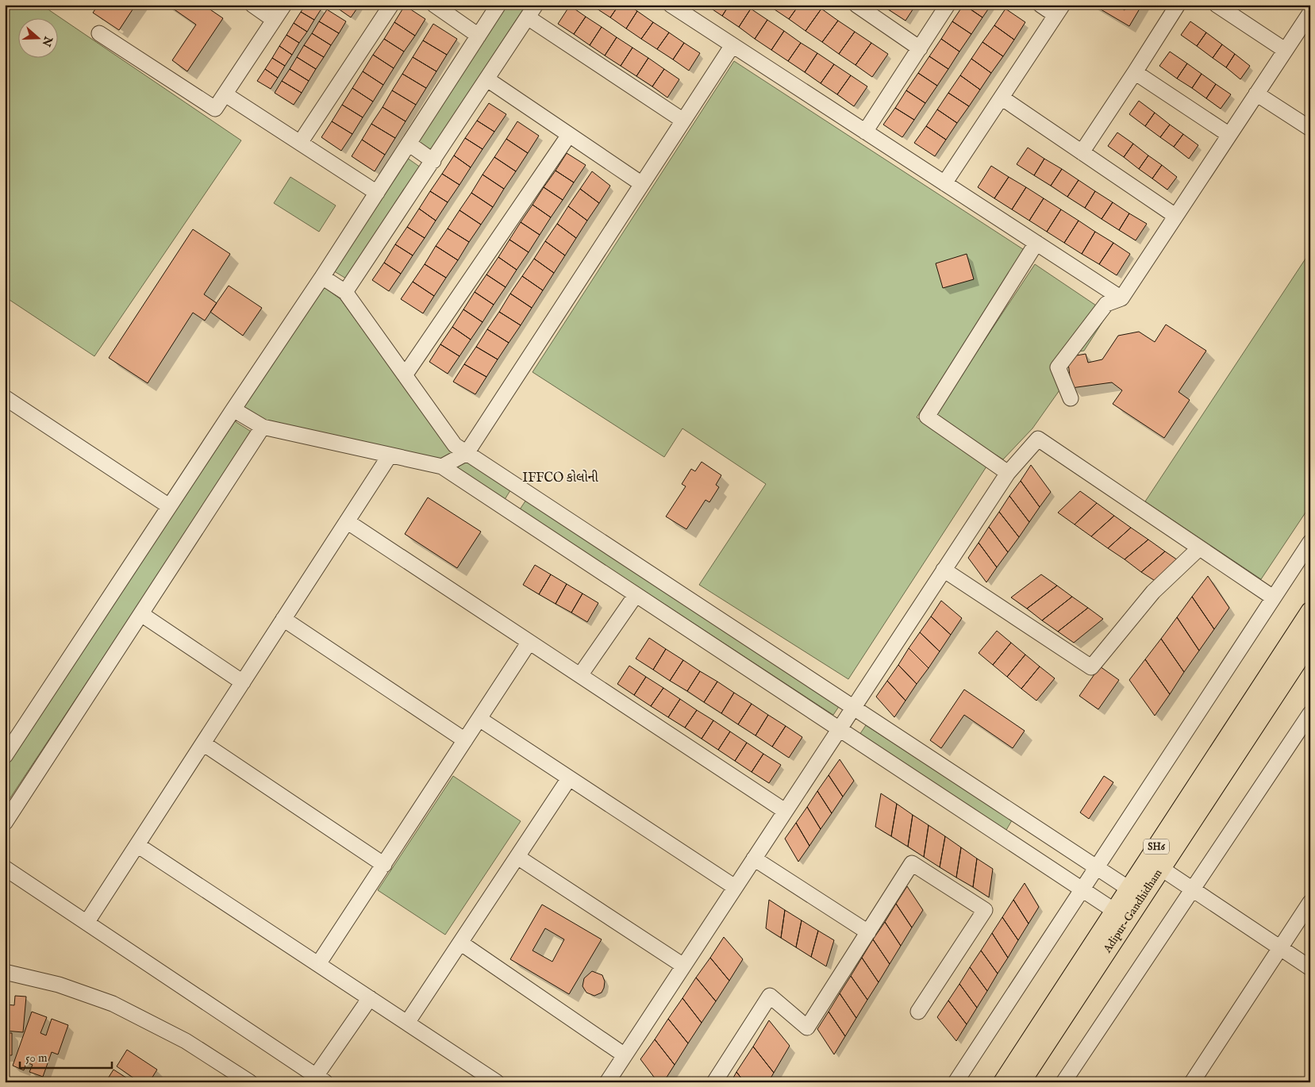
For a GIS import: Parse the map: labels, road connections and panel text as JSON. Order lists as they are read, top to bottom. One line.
{"streets":{"main road":["SH6","Adipur-Gandhidham"]},"crossings":[["SH6","Adipur-Gandhidham"]],"districts":["IFFCO કોલોની"],"scale_bar":"50 m","north":"right"}
